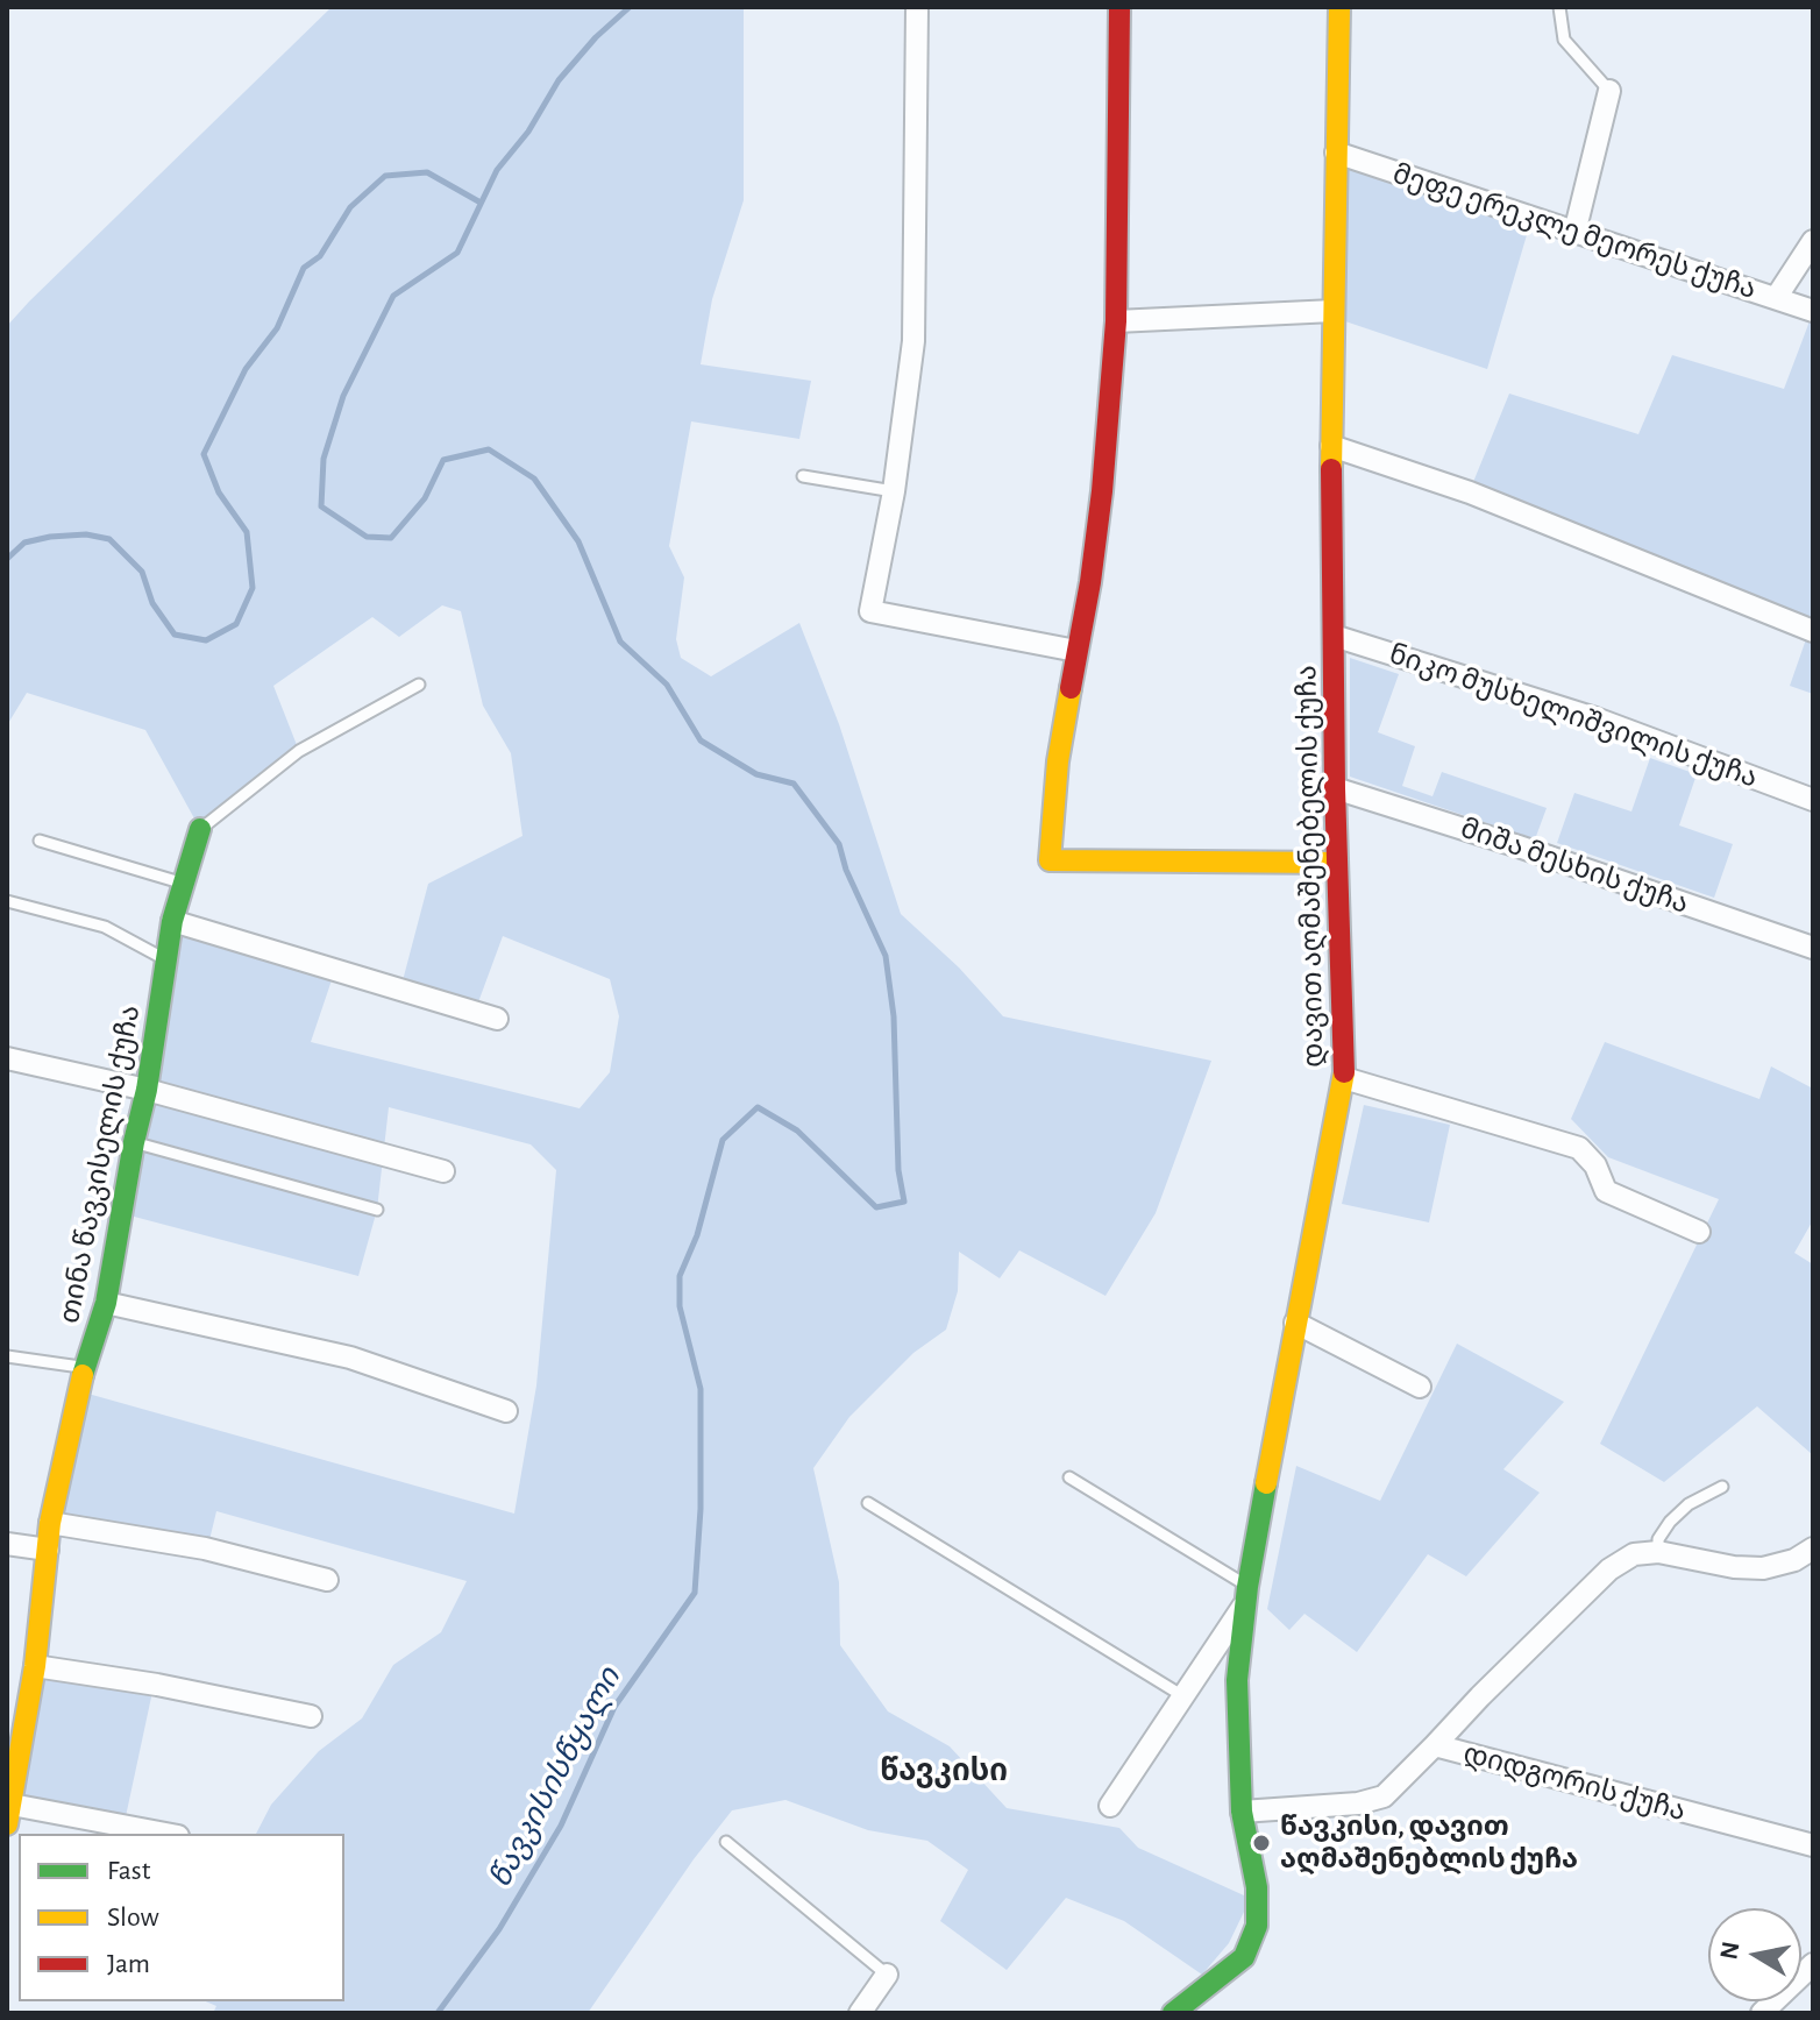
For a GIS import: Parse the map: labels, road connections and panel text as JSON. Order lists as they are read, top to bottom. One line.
{"streets":{"street":["მეფე ერეკლე მეორეს ქუჩა","ნიკო მუსხელიშვილის ქუჩა","დავით აღმაშენებელის ქუჩა","მიშა მესხის ქუჩა","თინა წავკისელის ქუჩა","დიდგორის ქუჩა"]},"crossings":[["მეფე ერეკლე მეორეს ქუჩა","დავით აღმაშენებელის ქუჩა"],["ნიკო მუსხელიშვილის ქუჩა","დავით აღმაშენებელის ქუჩა"],["დავით აღმაშენებელის ქუჩა","მიშა მესხის ქუჩა"],["დავით აღმაშენებელის ქუჩა","დიდგორის ქუჩა"]],"districts":["წავკისი"],"water":["წავკისისწყალი"],"places":["წავკისი, დავით აღმაშენებლის ქუჩა"],"legend":["Fast","Slow","Jam"],"north":"left"}
